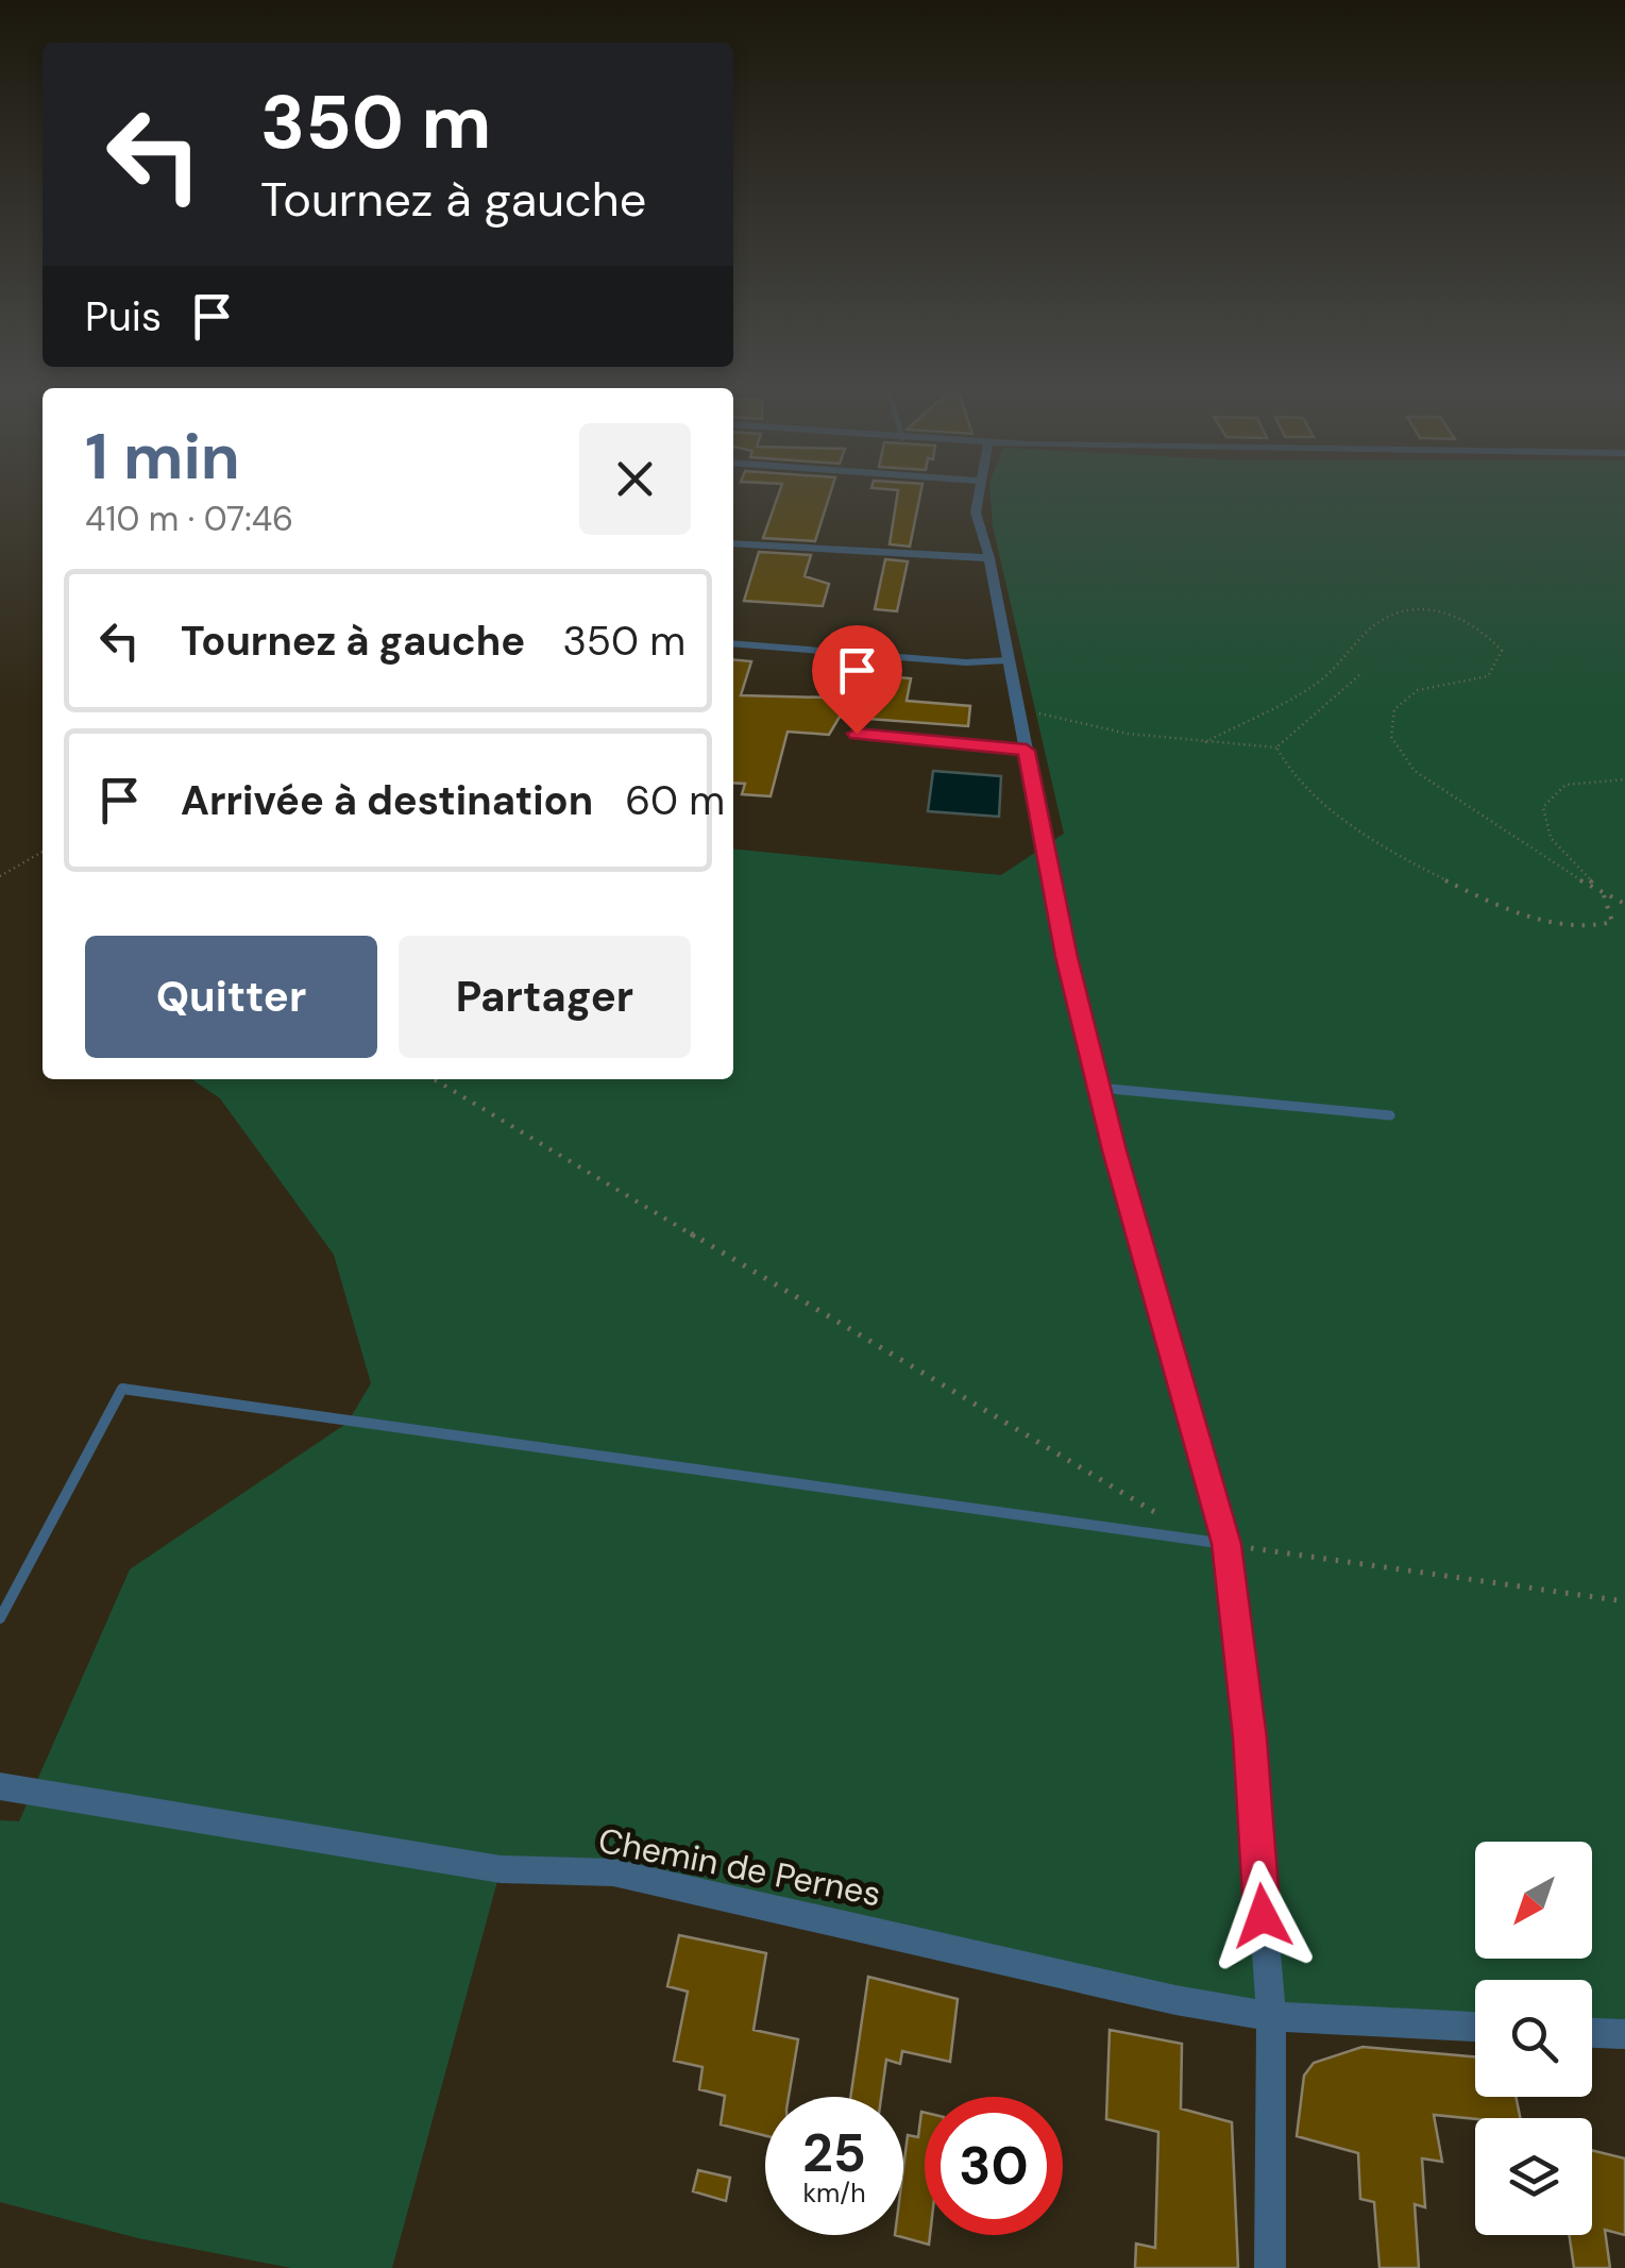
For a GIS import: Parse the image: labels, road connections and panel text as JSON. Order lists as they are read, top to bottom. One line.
{"streets":{"street":["Chemin de Pernes"]},"north":"bottom left","page":{"turn":["350 m","Tournez à gauche"],"then":"Puis","heading":["1 min","410 m · 07:46"],"list":[{"name":"Tournez à gauche","value":"350 m"},{"name":"Arrivée à destination","value":"60 m"}],"buttons":["Quitter","Partager"],"speed":"25 km/h","limit":"30"}}
